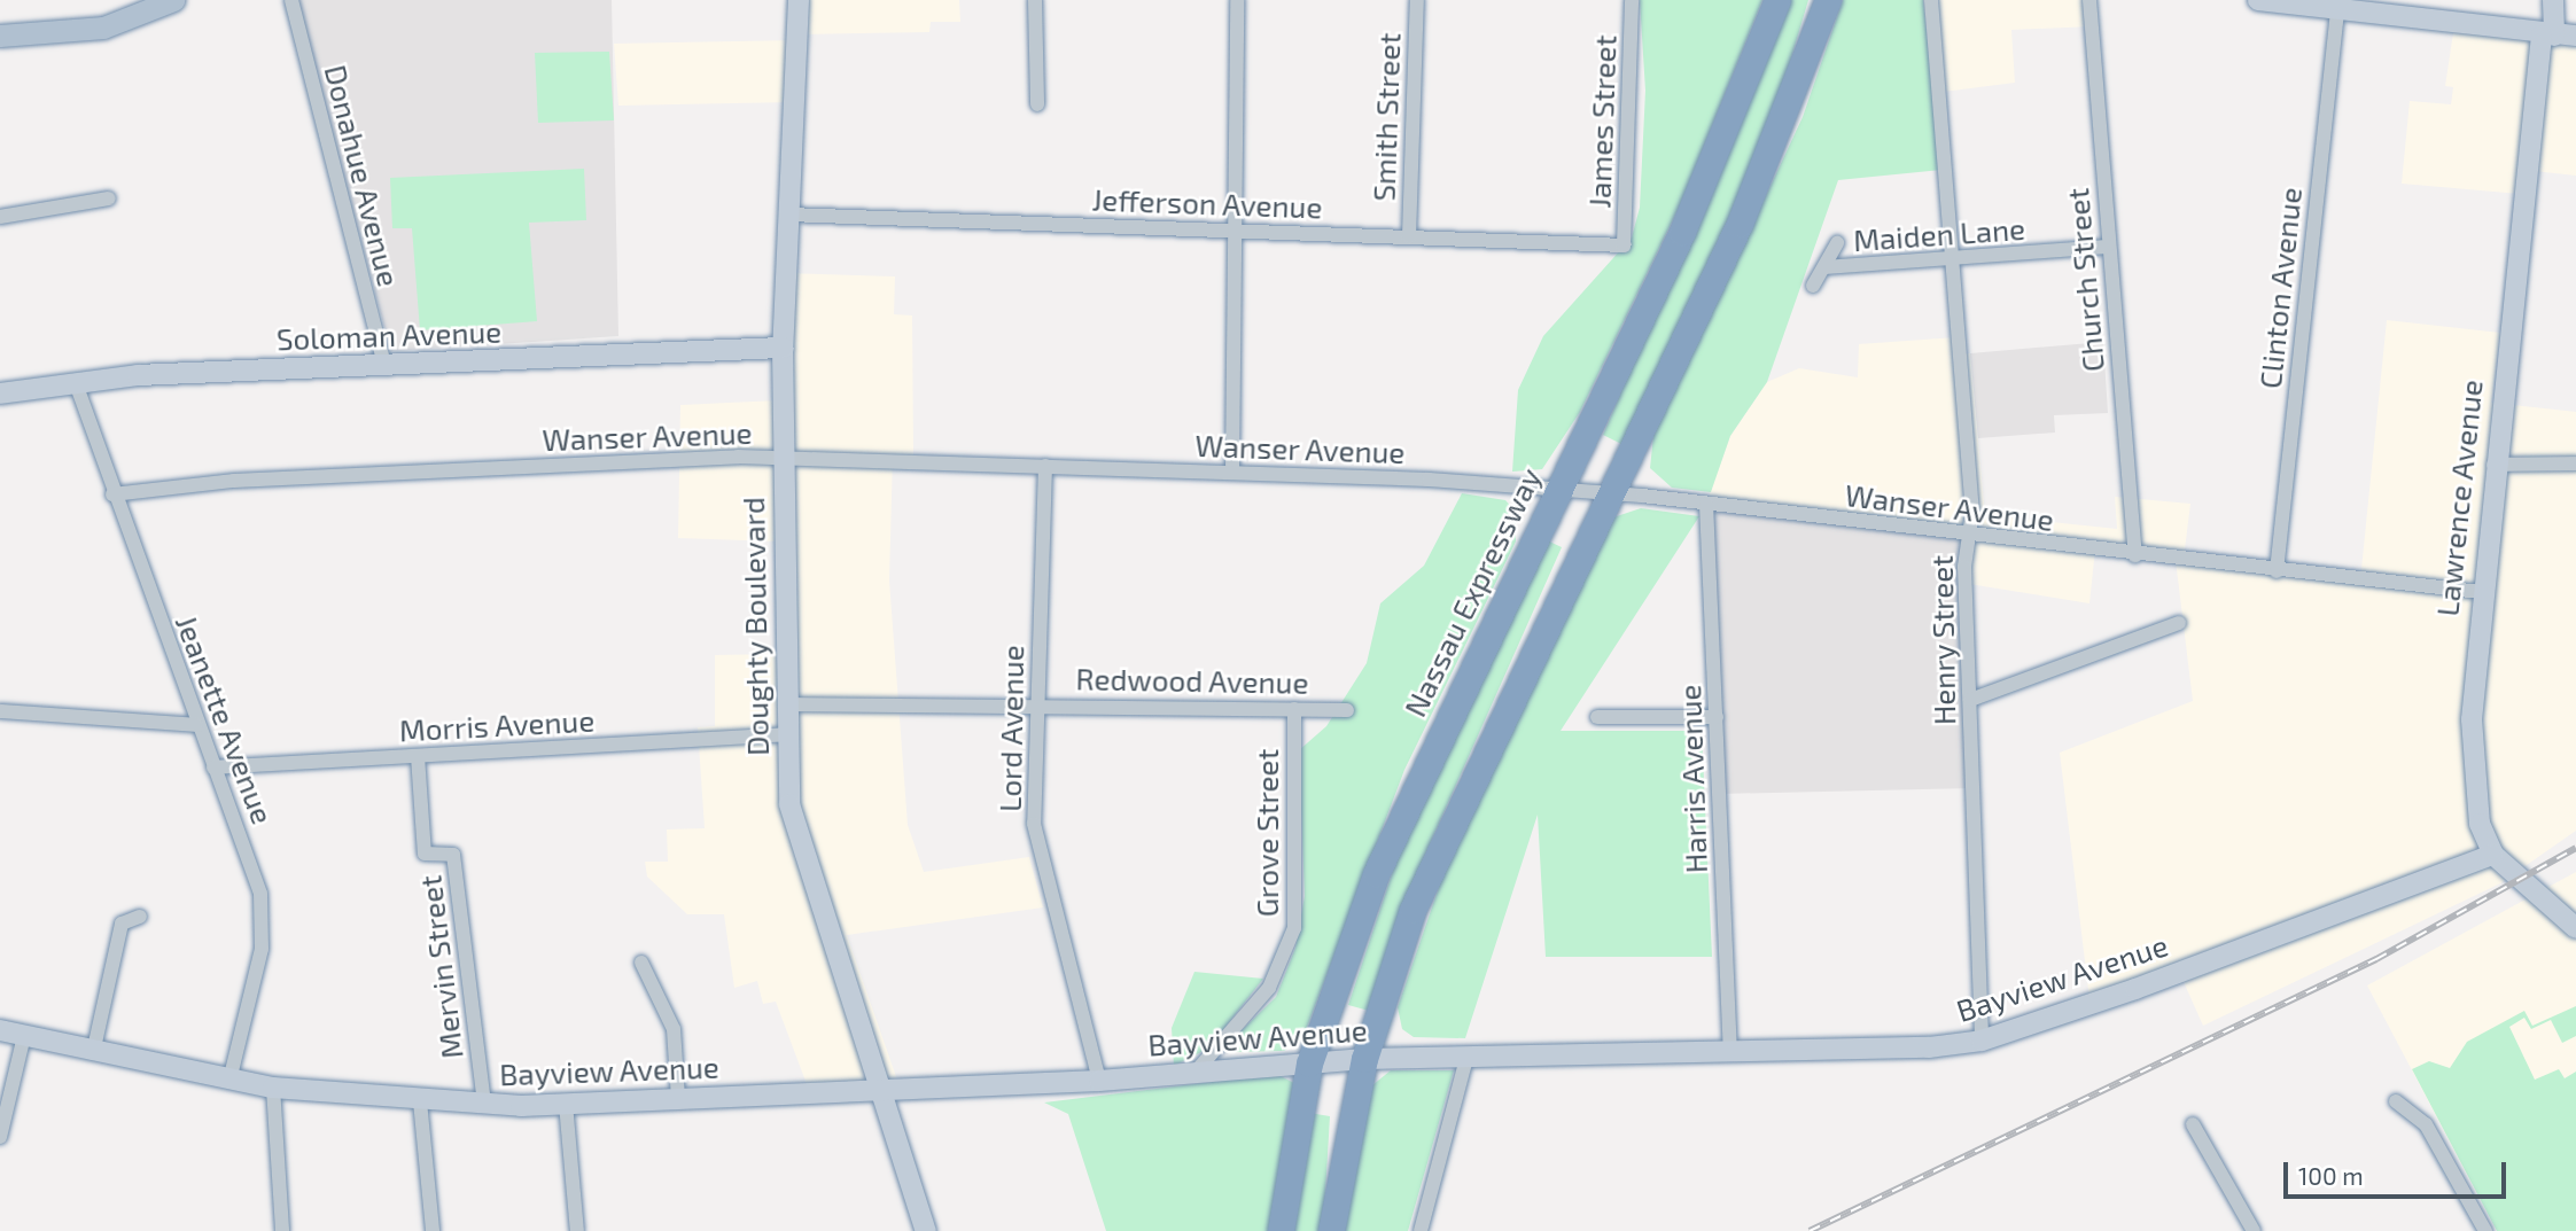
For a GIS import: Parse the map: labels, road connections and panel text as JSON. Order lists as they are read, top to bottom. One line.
{"streets":{"highway":["Nassau Expressway"],"street":["Smith Street","James Street","Donahue Avenue","Jefferson Avenue","Maiden Lane","Church Street","Clinton Avenue","Soloman Avenue","Wanser Avenue","Lawrence Avenue","Doughty Boulevard","Henry Street","Redwood Avenue","Jeanette Avenue","Morris Avenue","Lord Avenue","Harris Avenue","Grove Street","Mervin Street","Bayview Avenue"]},"crossings":[["Smith Street","Jefferson Avenue"],["James Street","Jefferson Avenue"],["Donahue Avenue","Soloman Avenue"],["Jefferson Avenue","Doughty Boulevard"],["Maiden Lane","Church Street"],["Maiden Lane","Henry Street"],["Church Street","Wanser Avenue"],["Clinton Avenue","Wanser Avenue"],["Soloman Avenue","Doughty Boulevard"],["Soloman Avenue","Jeanette Avenue"],["Wanser Avenue","Lawrence Avenue"],["Wanser Avenue","Nassau Expressway"],["Wanser Avenue","Doughty Boulevard"],["Wanser Avenue","Henry Street"],["Wanser Avenue","Jeanette Avenue"],["Wanser Avenue","Lord Avenue"],["Wanser Avenue","Harris Avenue"],["Lawrence Avenue","Bayview Avenue"],["Nassau Expressway","Bayview Avenue"],["Doughty Boulevard","Redwood Avenue"],["Doughty Boulevard","Morris Avenue"],["Doughty Boulevard","Bayview Avenue"],["Henry Street","Bayview Avenue"],["Redwood Avenue","Lord Avenue"],["Redwood Avenue","Grove Street"],["Jeanette Avenue","Morris Avenue"],["Jeanette Avenue","Bayview Avenue"],["Morris Avenue","Mervin Street"],["Lord Avenue","Bayview Avenue"],["Harris Avenue","Bayview Avenue"],["Grove Street","Bayview Avenue"],["Mervin Street","Bayview Avenue"]],"scale_bar":"100 m"}
